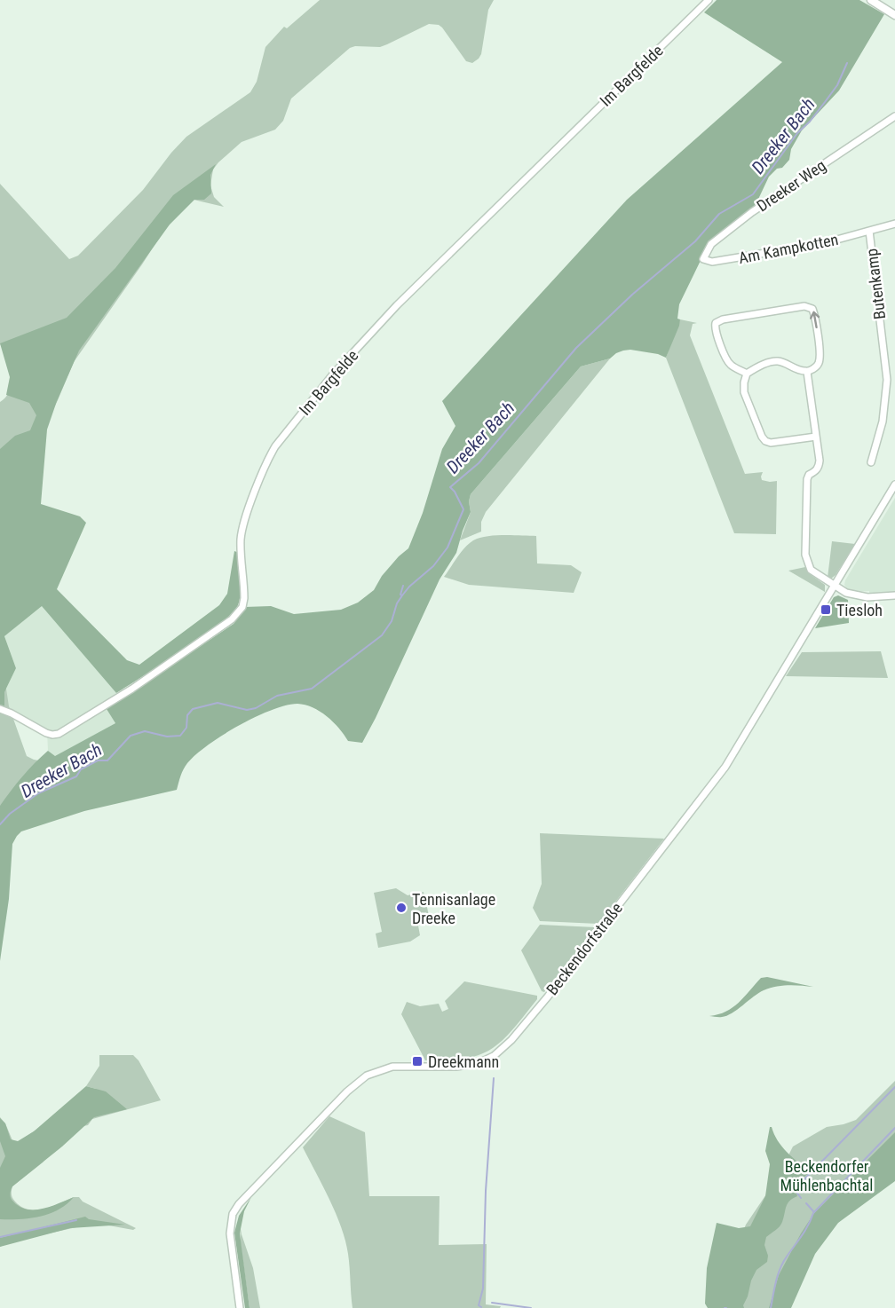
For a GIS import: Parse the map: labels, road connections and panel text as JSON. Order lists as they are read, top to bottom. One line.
{"streets":{"street":["Im Bargfelde","Dreeker Weg","Am Kampkotten","Butenkamp","Beckendorfstraße"]},"crossings":[["Dreeker Weg","Am Kampkotten"],["Am Kampkotten","Butenkamp"]],"water":["Dreeker Bach"],"parks":["Beckendorfer Mühlenbachtal"],"places":{"transit":["Tiesloh","Dreekmann"],"other":["Tennisanlage Dreeke"]}}
